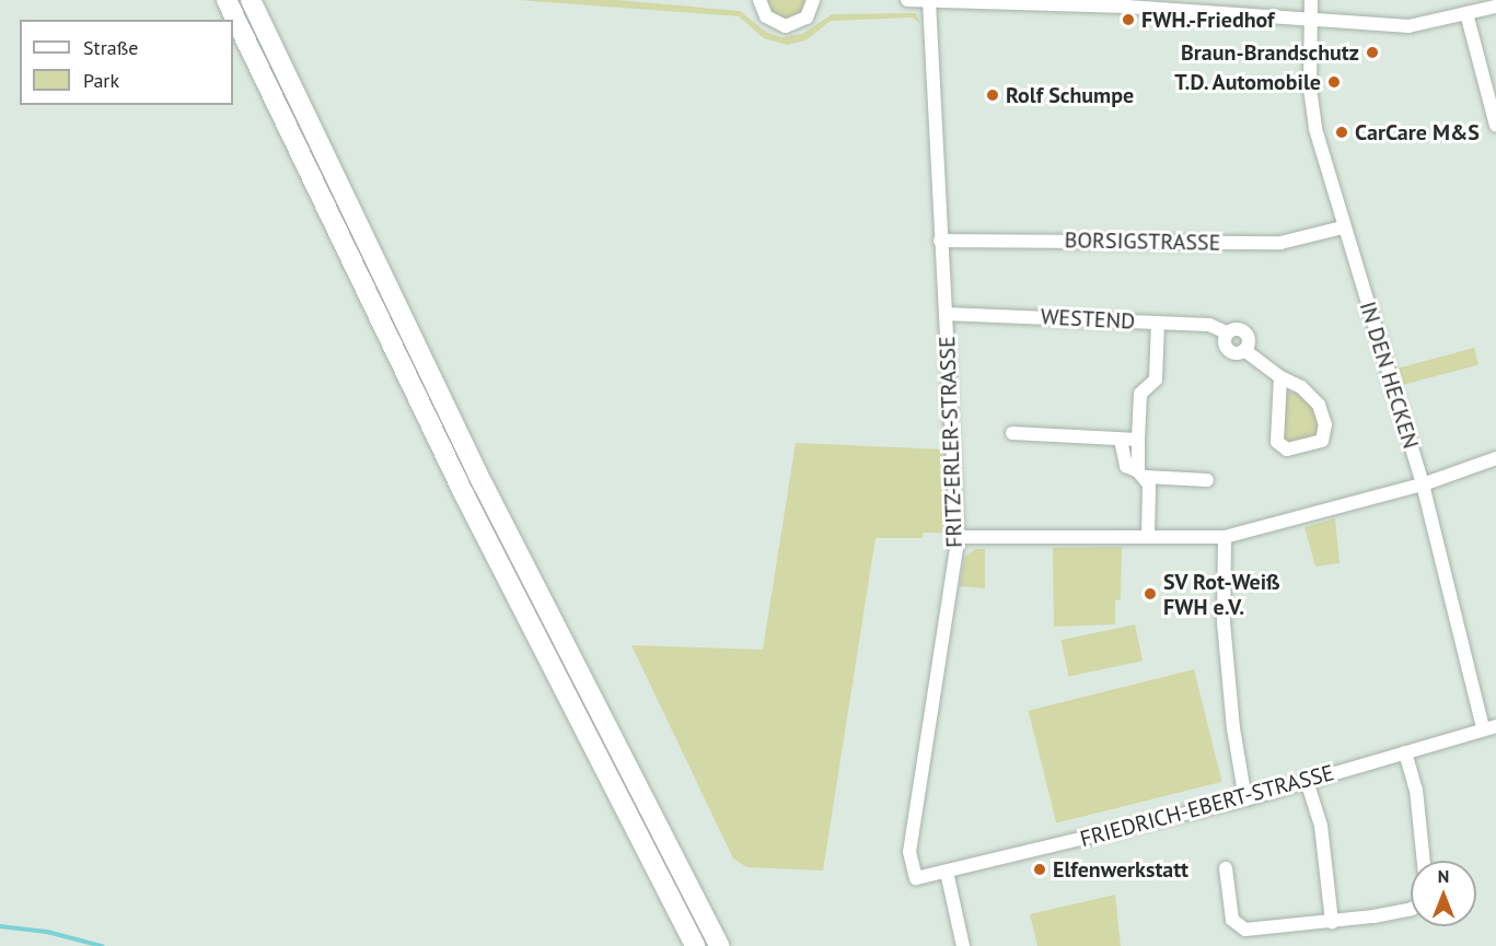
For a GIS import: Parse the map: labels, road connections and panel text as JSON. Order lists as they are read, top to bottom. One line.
{"streets":{"street":["BORSIGSTRASSE","WESTEND","IN DEN HECKEN","FRITZ-ERLER-STRASSE","FRIEDRICH-EBERT-STRASSE"]},"crossings":[["BORSIGSTRASSE","IN DEN HECKEN"],["BORSIGSTRASSE","FRITZ-ERLER-STRASSE"],["WESTEND","FRITZ-ERLER-STRASSE"],["IN DEN HECKEN","FRIEDRICH-EBERT-STRASSE"],["FRITZ-ERLER-STRASSE","FRIEDRICH-EBERT-STRASSE"]],"places":["FWH.-Friedhof","Braun-Brandschutz","T.D. Automobile","Rolf Schumpe","CarCare M&S","SV Rot-Weiß FWH e.V.","Elfenwerkstatt"],"legend":["Straße","Park"],"north":"top"}
